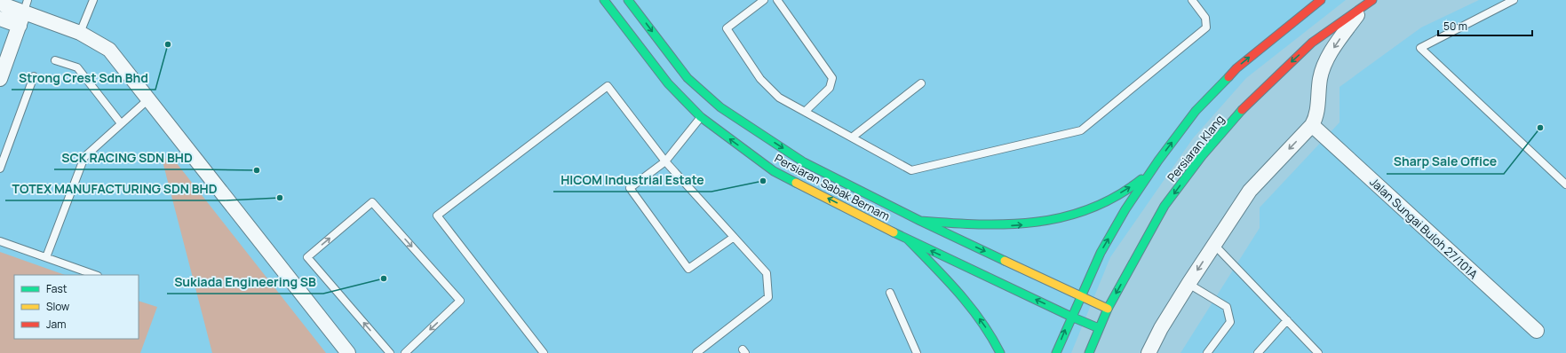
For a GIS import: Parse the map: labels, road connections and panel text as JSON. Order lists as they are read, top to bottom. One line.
{"streets":{"main road":["Persiaran Klang","Persiaran Sabak Bernam"],"street":["Jalan Sungai Buloh 27/101A"]},"crossings":[["Persiaran Klang","Persiaran Sabak Bernam"]],"places":["Strong Crest Sdn Bhd","Sharp Sale Office","SCK RACING SDN BHD","HICOM Industrial Estate","TOTEX MANUFACTURING SDN BHD","Sukiada Engineering SB"],"legend":["Fast","Slow","Jam"],"scale_bar":"50 m"}
